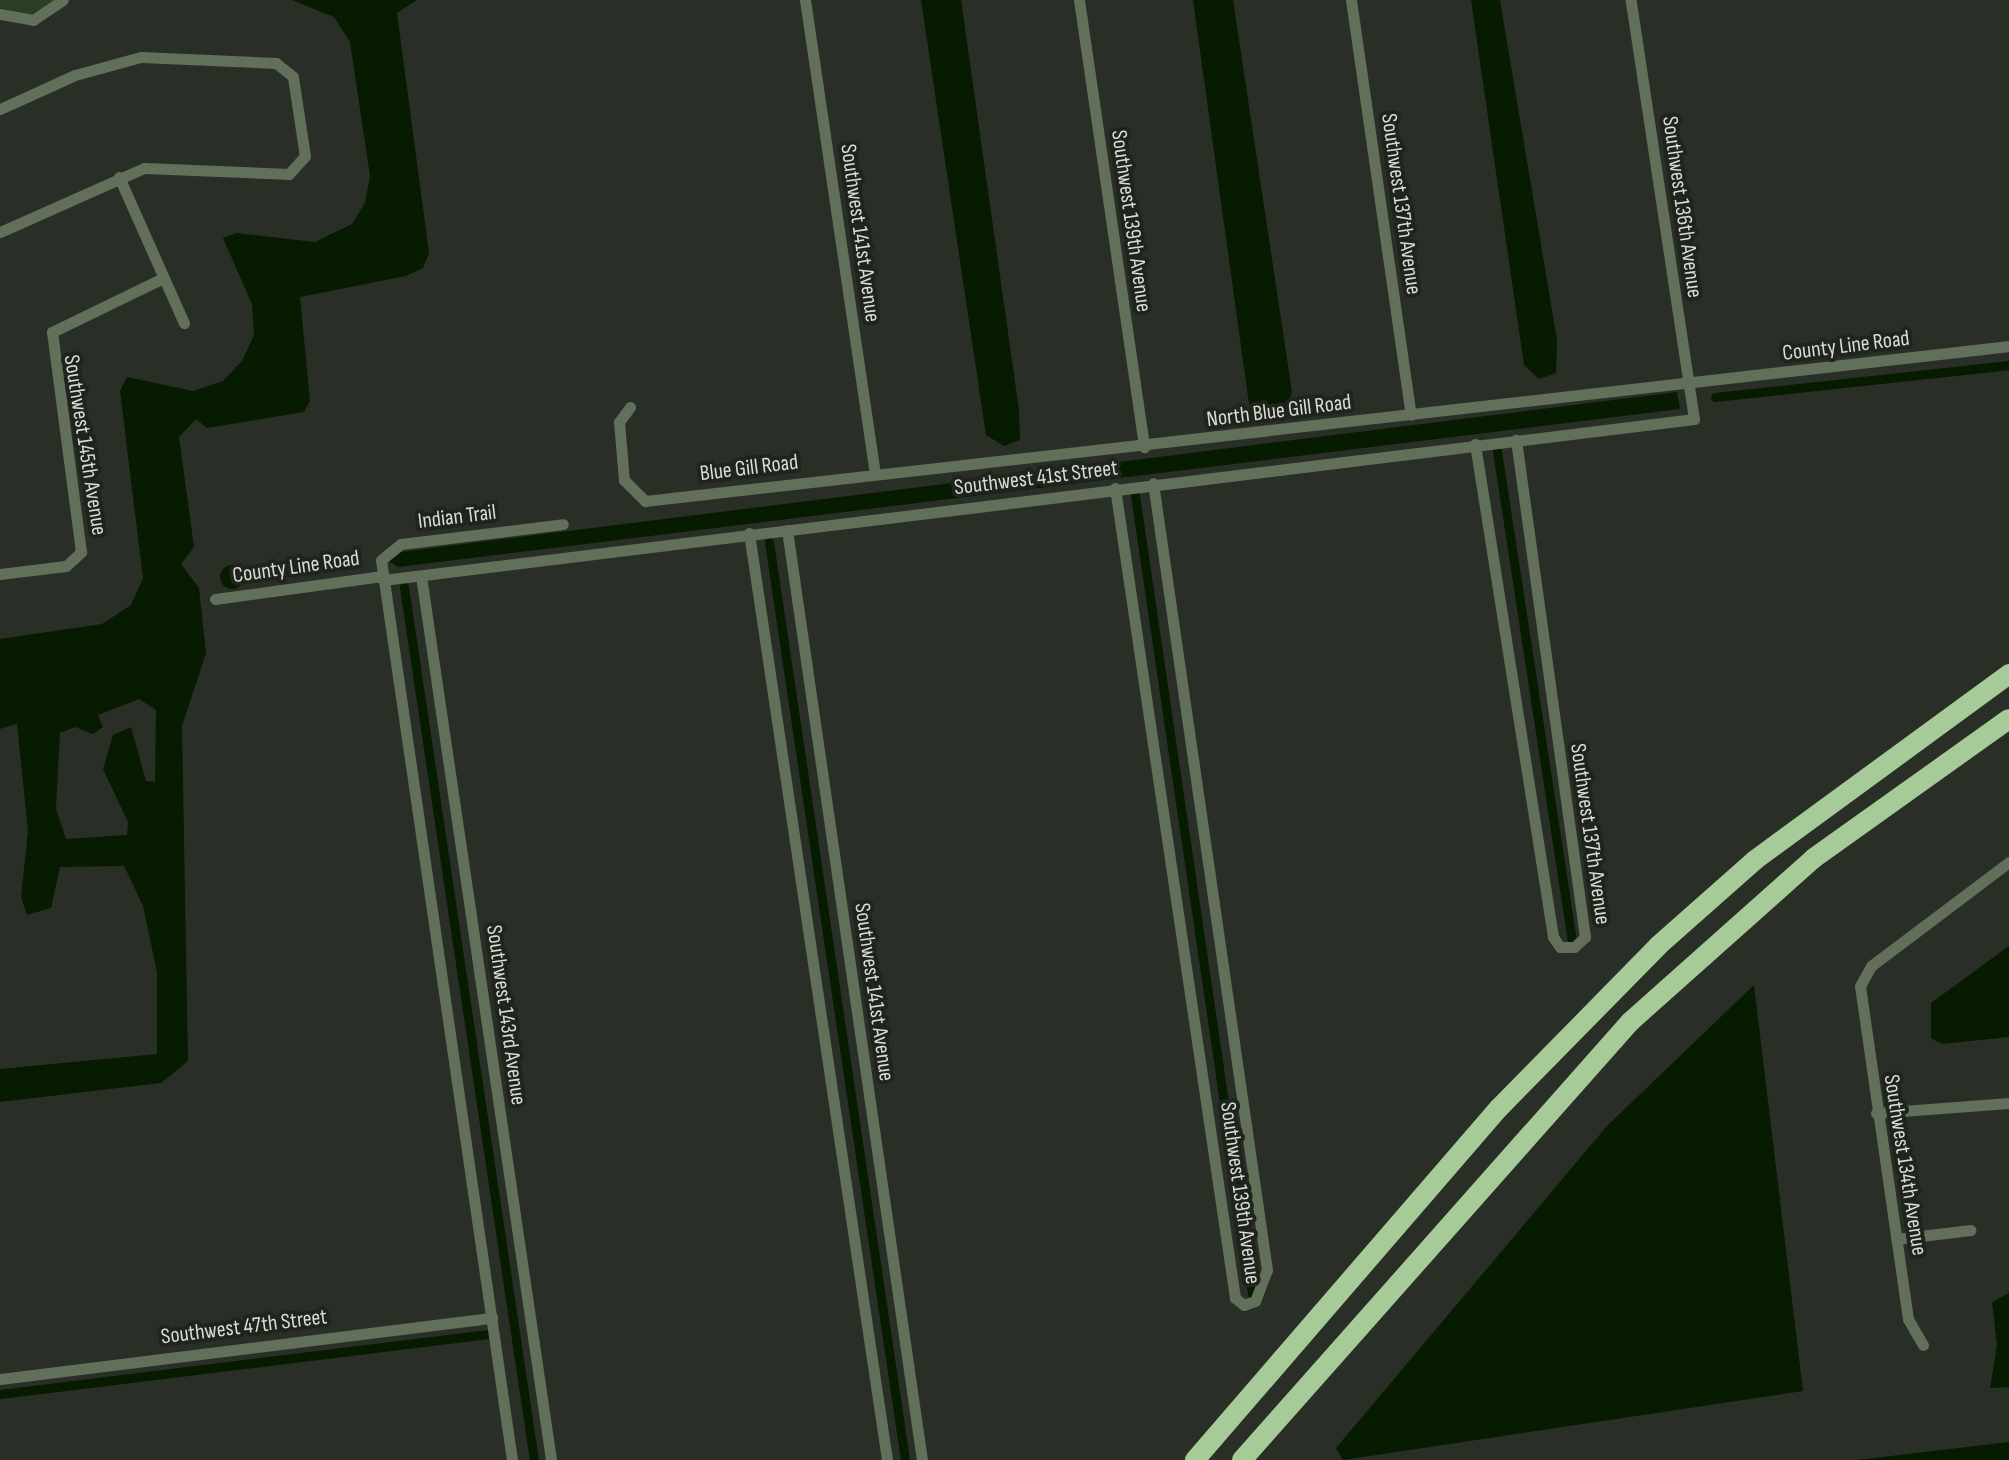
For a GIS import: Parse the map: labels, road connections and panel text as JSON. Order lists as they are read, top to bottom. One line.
{"streets":{"street":["Southwest 137th Avenue","Southwest 136th Avenue","Southwest 139th Avenue","Southwest 141st Avenue","County Line Road","North Blue Gill Road","Southwest 145th Avenue","Blue Gill Road","Southwest 41st Street","Indian Trail","Southwest 143rd Avenue","Southwest 134th Avenue","Southwest 47th Street"]},"crossings":[["Southwest 137th Avenue","North Blue Gill Road"],["Southwest 137th Avenue","Southwest 41st Street"],["Southwest 136th Avenue","County Line Road"],["Southwest 136th Avenue","North Blue Gill Road"],["Southwest 136th Avenue","Southwest 41st Street"],["Southwest 139th Avenue","North Blue Gill Road"],["Southwest 139th Avenue","Southwest 41st Street"],["Southwest 141st Avenue","North Blue Gill Road"],["Southwest 141st Avenue","Blue Gill Road"],["Southwest 141st Avenue","Southwest 41st Street"],["County Line Road","North Blue Gill Road"],["County Line Road","Southwest 41st Street"],["County Line Road","Indian Trail"],["North Blue Gill Road","Blue Gill Road"],["Southwest 41st Street","Indian Trail"],["Southwest 41st Street","Southwest 143rd Avenue"]]}
